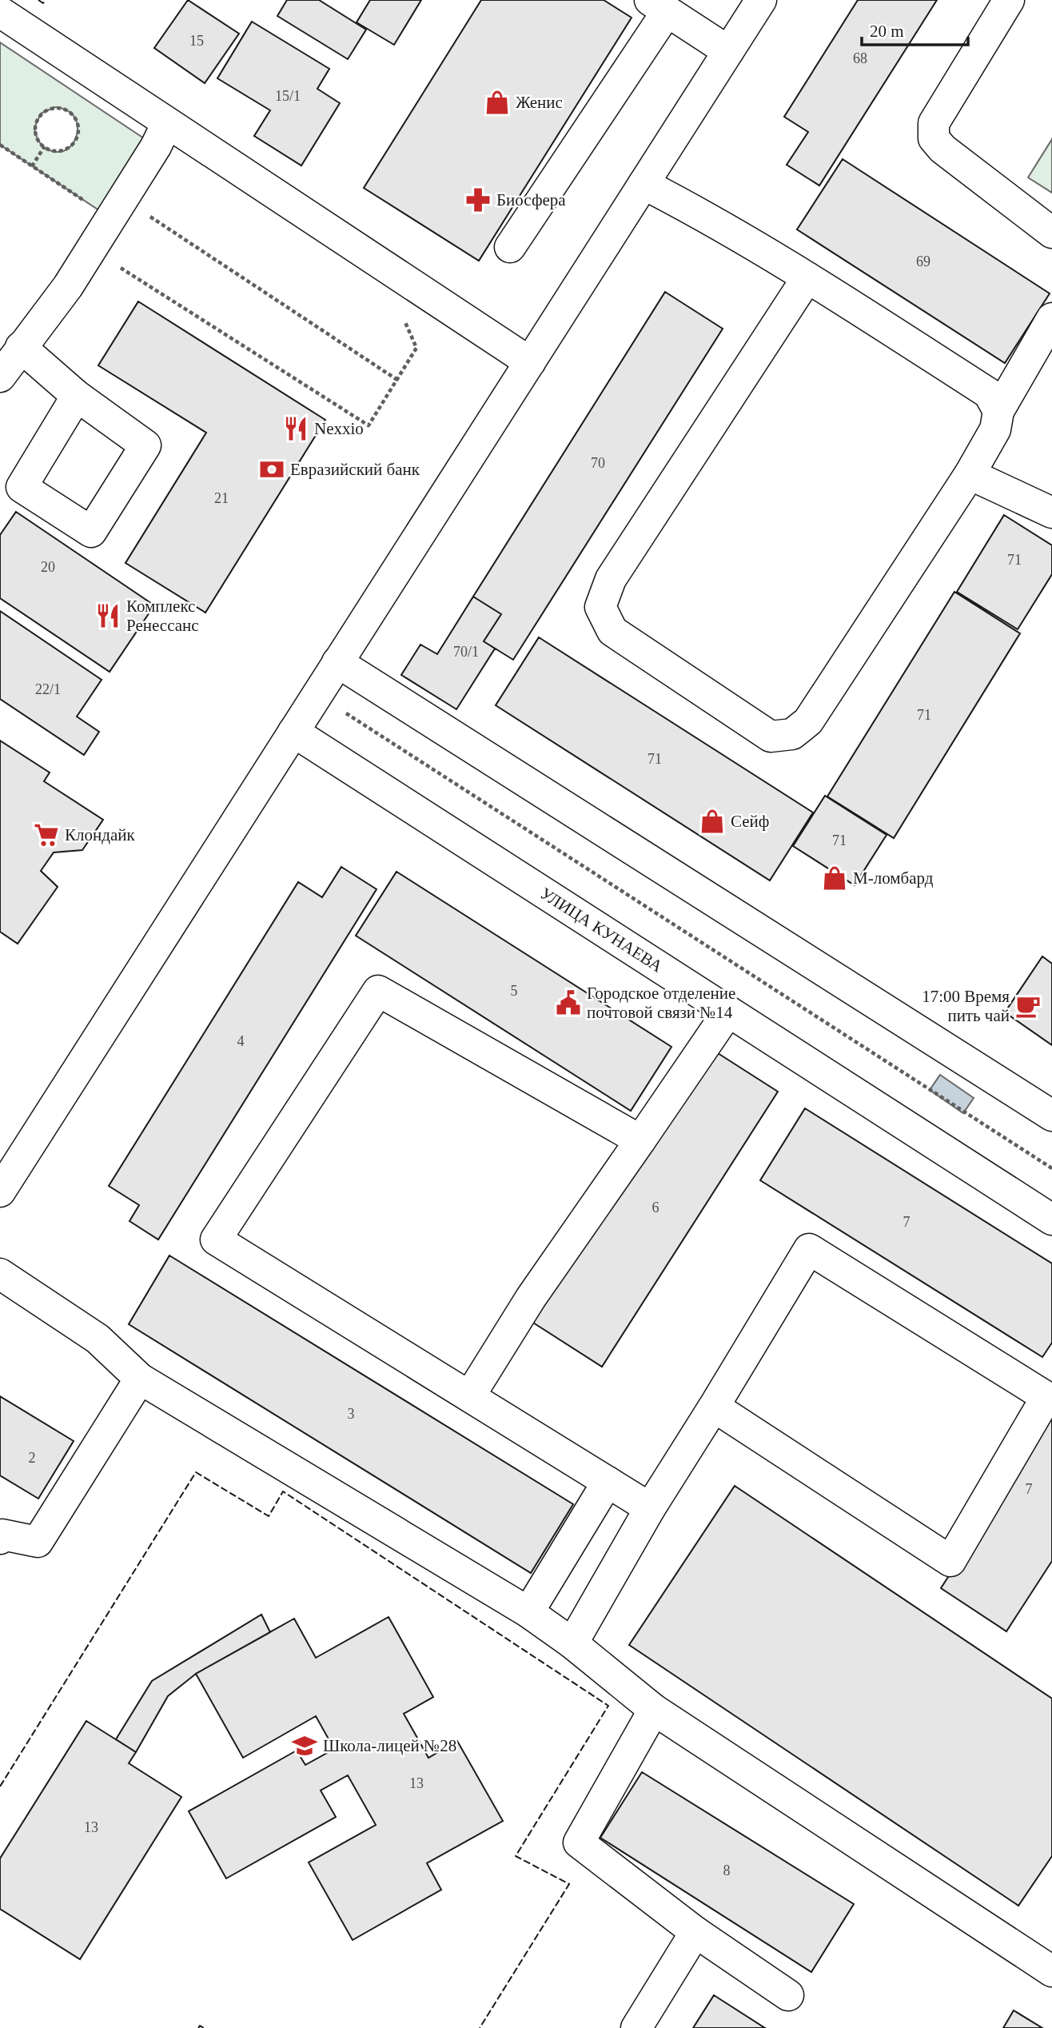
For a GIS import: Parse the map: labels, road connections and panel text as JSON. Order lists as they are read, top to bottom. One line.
{"streets":{"street":["УЛИЦА КУНАЕВА"]},"places":{"shop":["Женис","Сейф","М-ломбард"],"pharmacy":["Биосфера"],"restaurant":["Nexxio","Комплекс Ренессанс"],"bank":["Евразийский банк"],"supermarket":["Клондайк"],"public building":["Городское отделение почтовой связи №14"],"cafe":["17:00 Время пить чай"],"school or university":["Школа-лицей №28"]},"house_numbers":["15","68","15/1","69","70","21","71","20","70/1","22/1","71","71","71","5","4","6","7","3","2","7","13","13","8"],"scale_bar":"20 m"}
